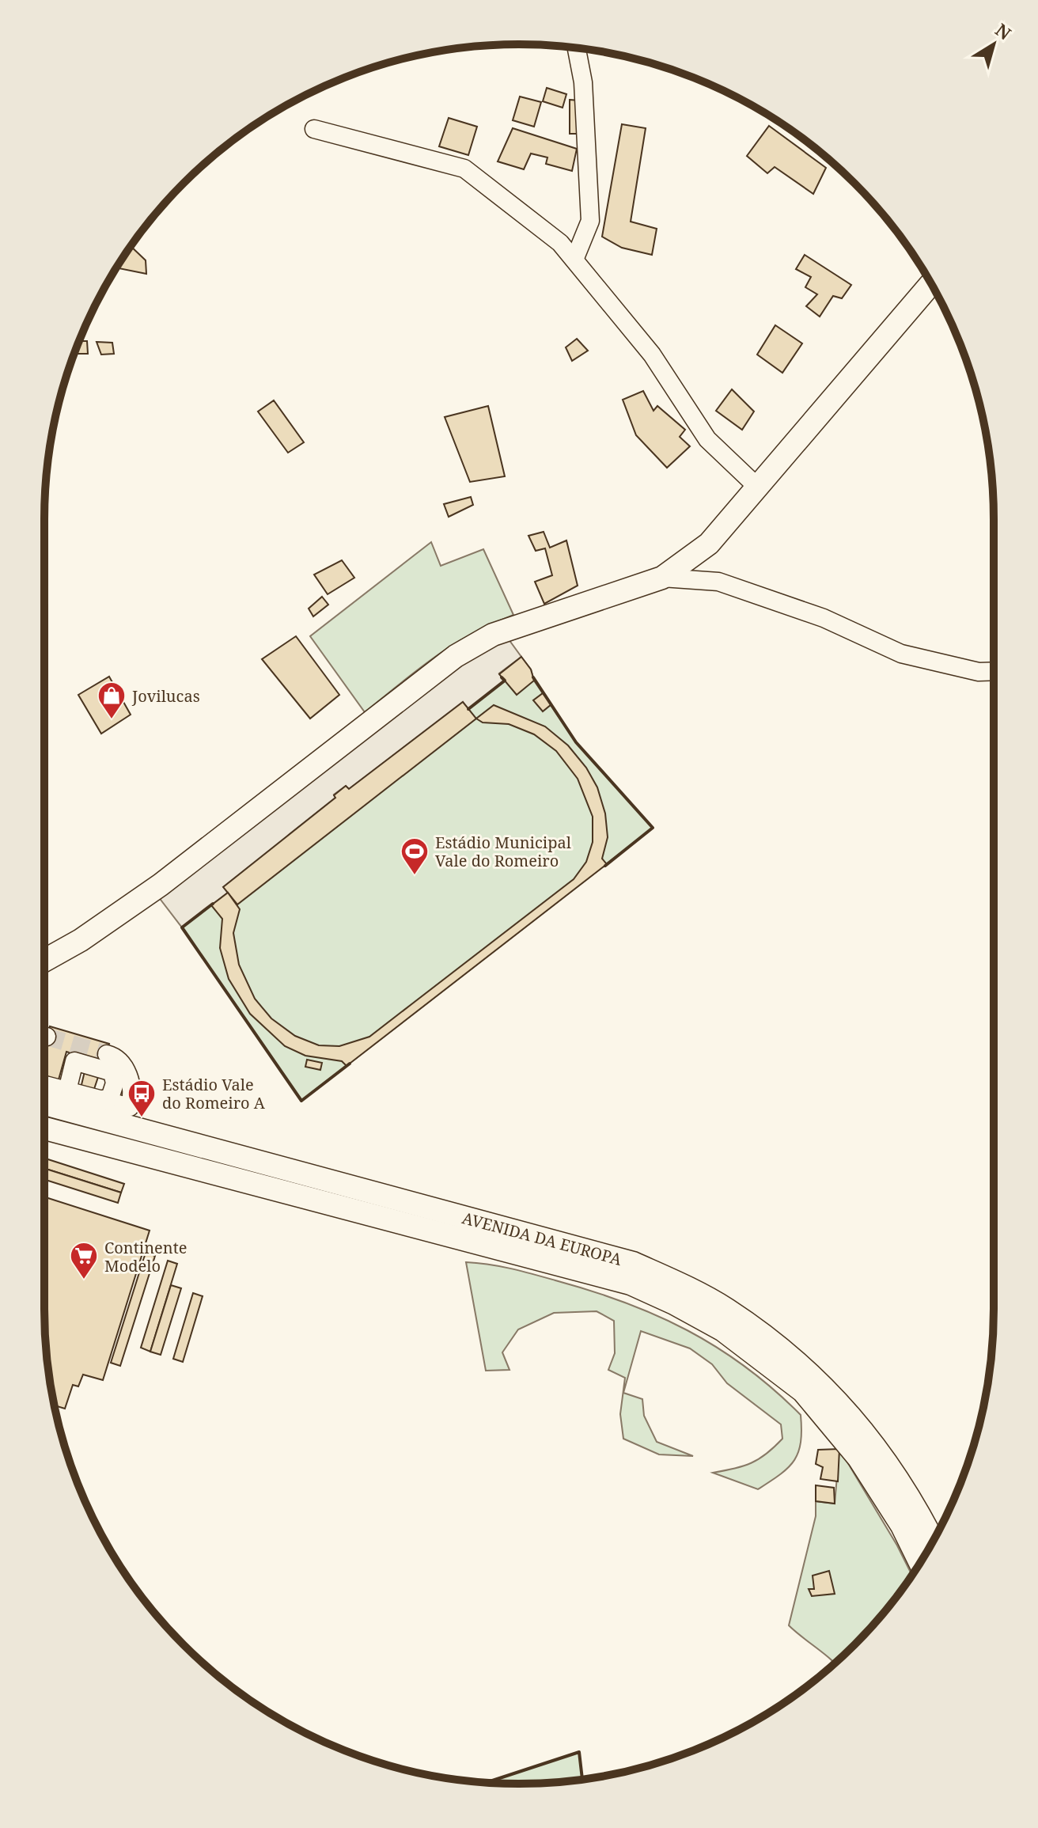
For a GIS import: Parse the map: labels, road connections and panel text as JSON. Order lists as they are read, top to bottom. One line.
{"streets":{"main road":["AVENIDA DA EUROPA"]},"places":{"shop":["Jovilucas"],"sports":["Estádio Municipal Vale do Romeiro"],"bus stop":["Estádio Vale do Romeiro A"],"supermarket":["Continente Modelo"]},"north":"top right"}
